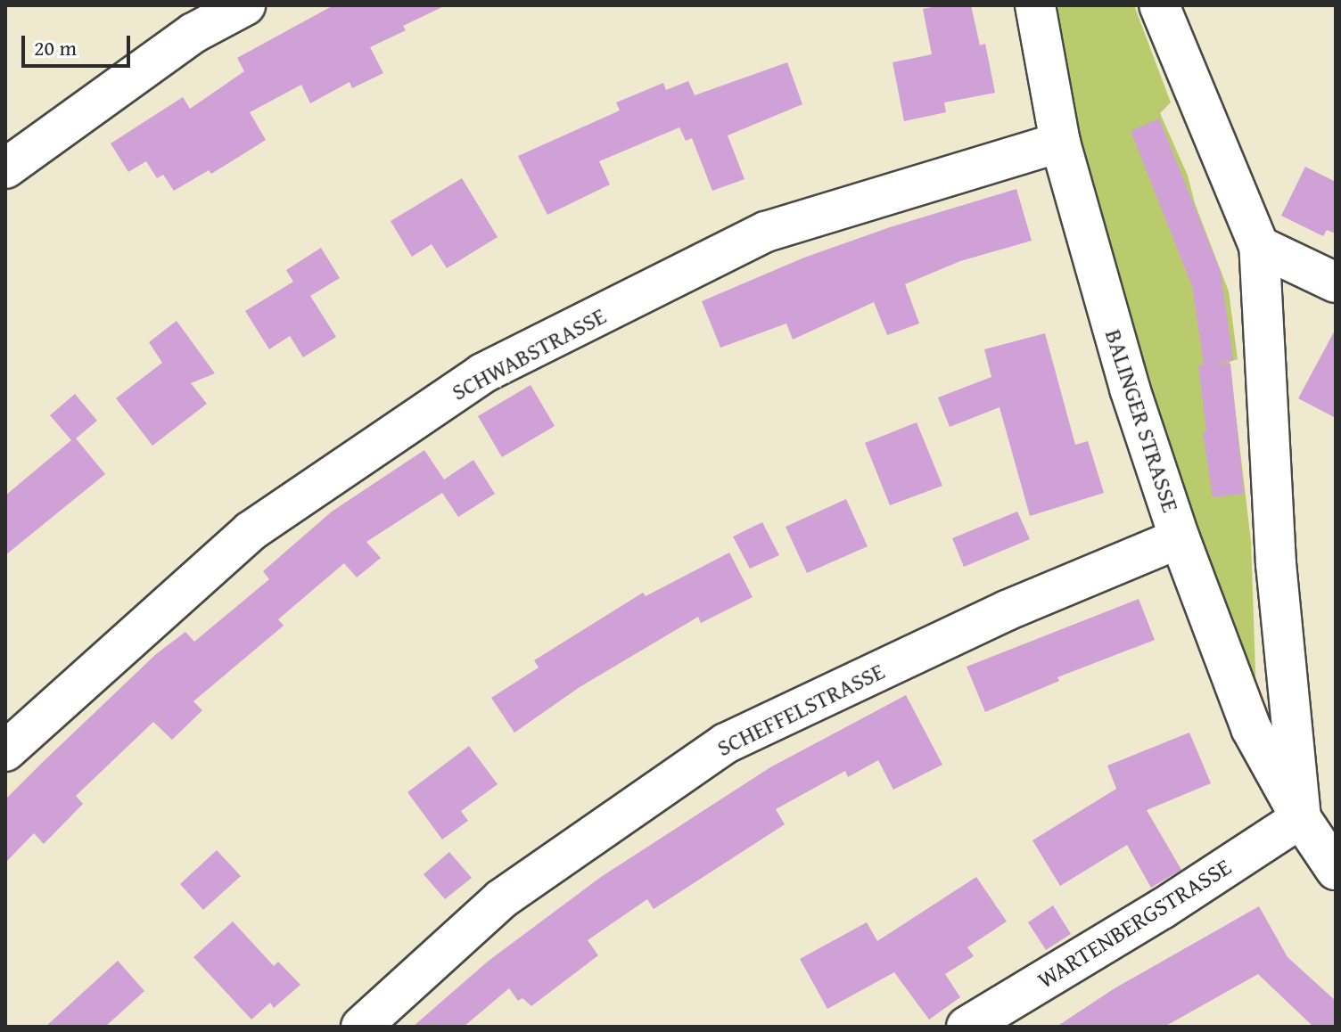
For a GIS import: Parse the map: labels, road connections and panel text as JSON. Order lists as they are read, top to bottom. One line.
{"streets":{"street":["SCHWABSTRASSE","BALINGER STRASSE","SCHEFFELSTRASSE","WARTENBERGSTRASSE"]},"crossings":[["SCHWABSTRASSE","BALINGER STRASSE"],["BALINGER STRASSE","SCHEFFELSTRASSE"],["BALINGER STRASSE","WARTENBERGSTRASSE"]],"scale_bar":"20 m"}
